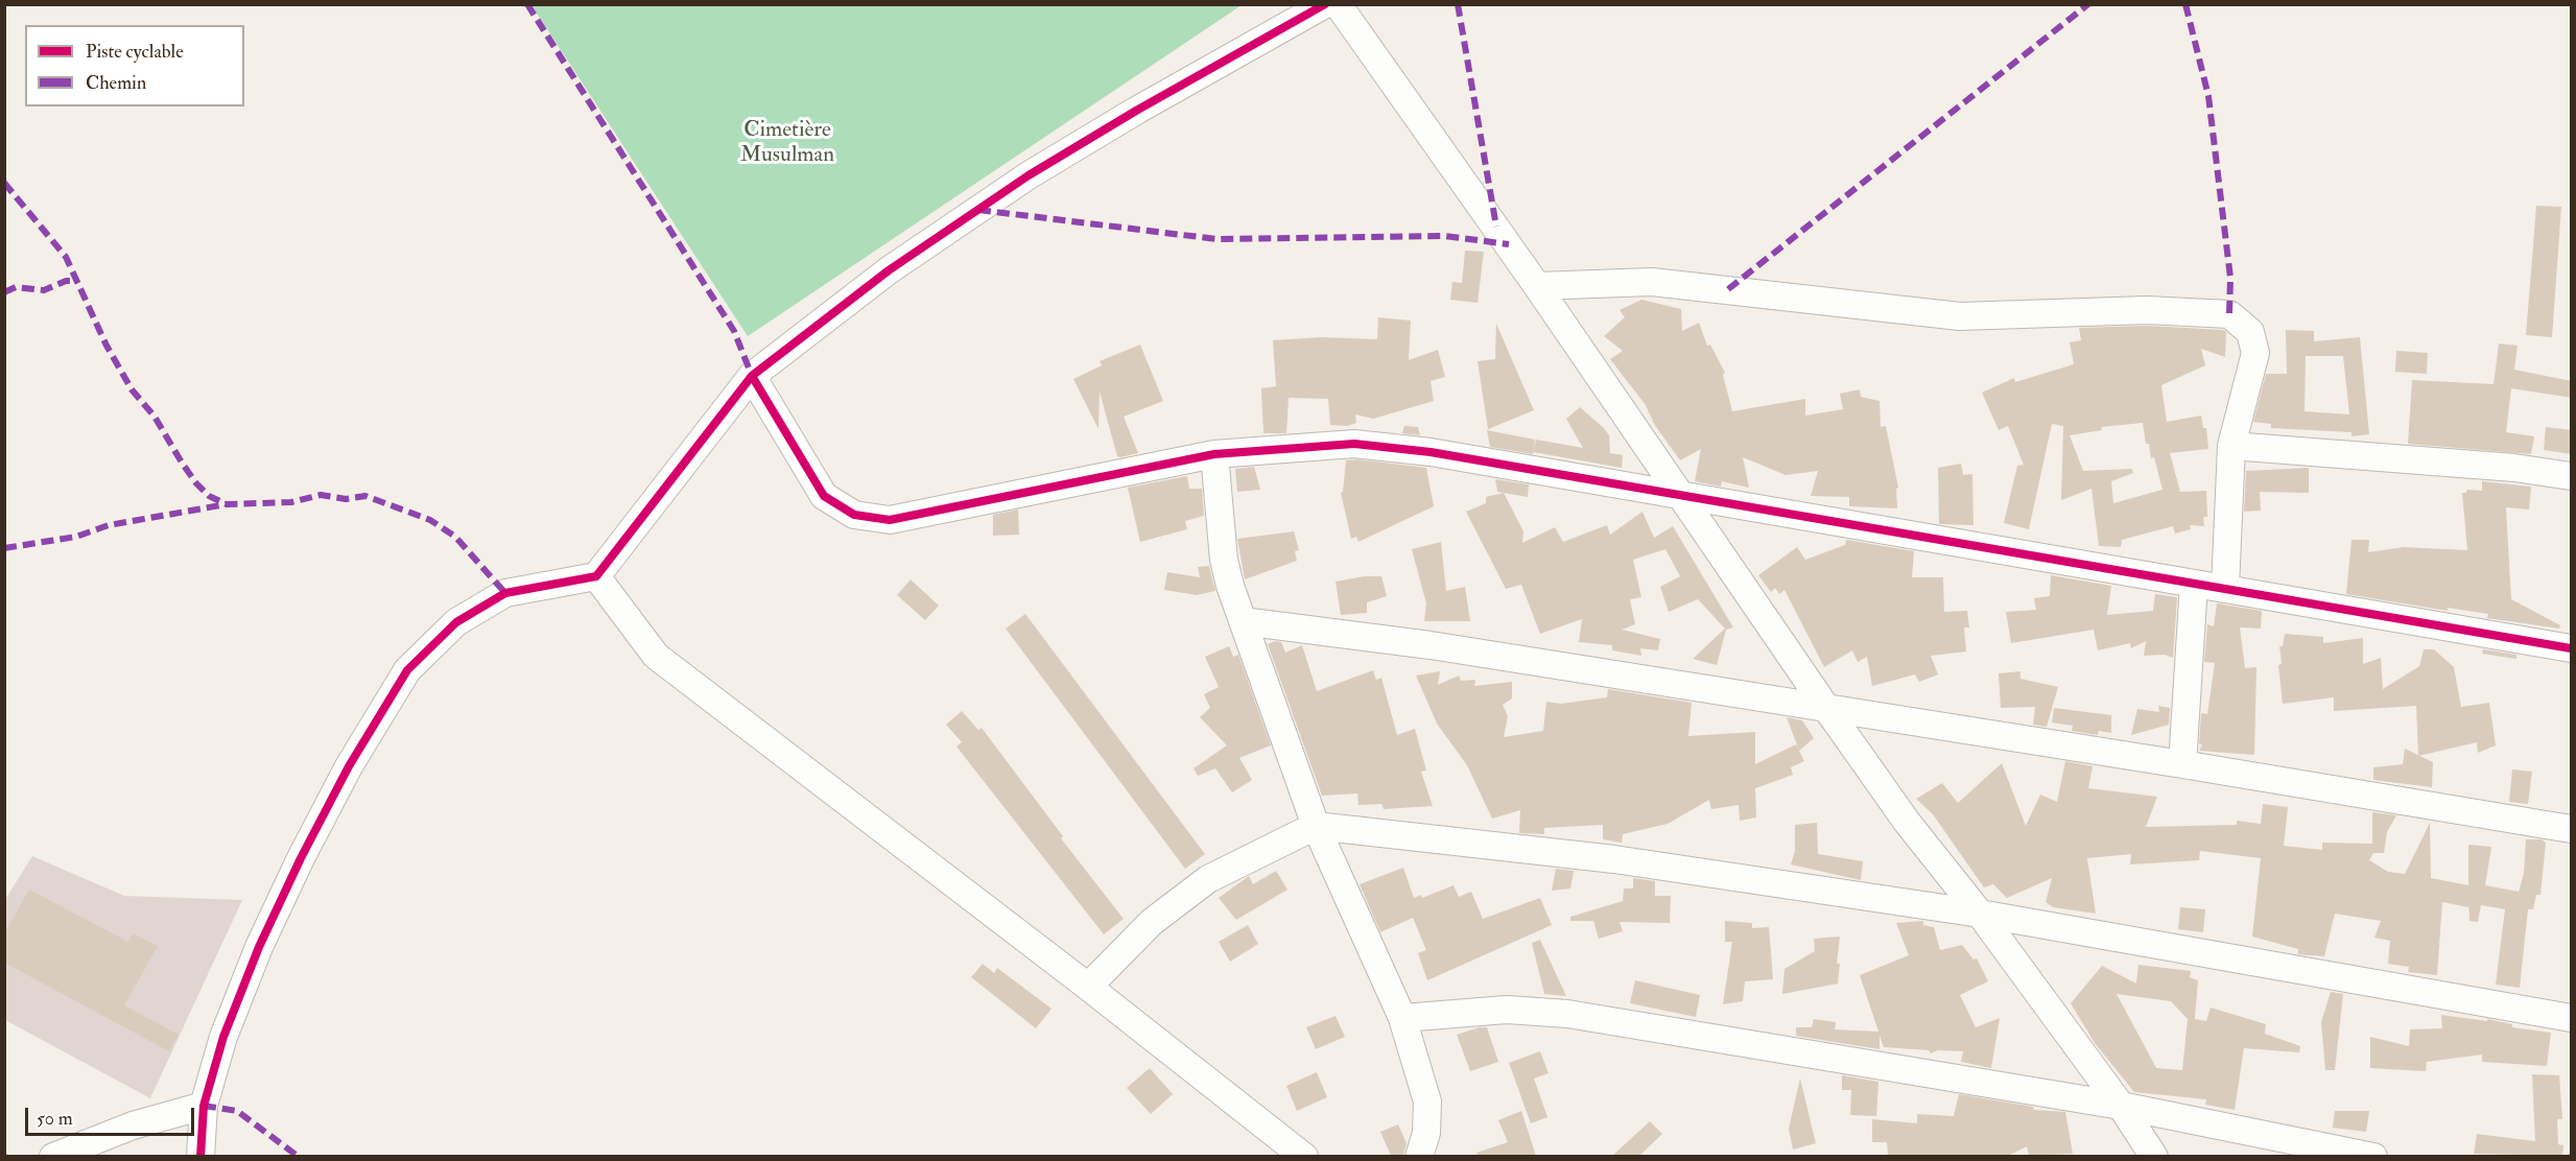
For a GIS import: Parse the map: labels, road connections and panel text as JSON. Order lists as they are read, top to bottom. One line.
{"parks":["Cimetière Musulman"],"legend":["Piste cyclable","Chemin"],"scale_bar":"50 m"}
